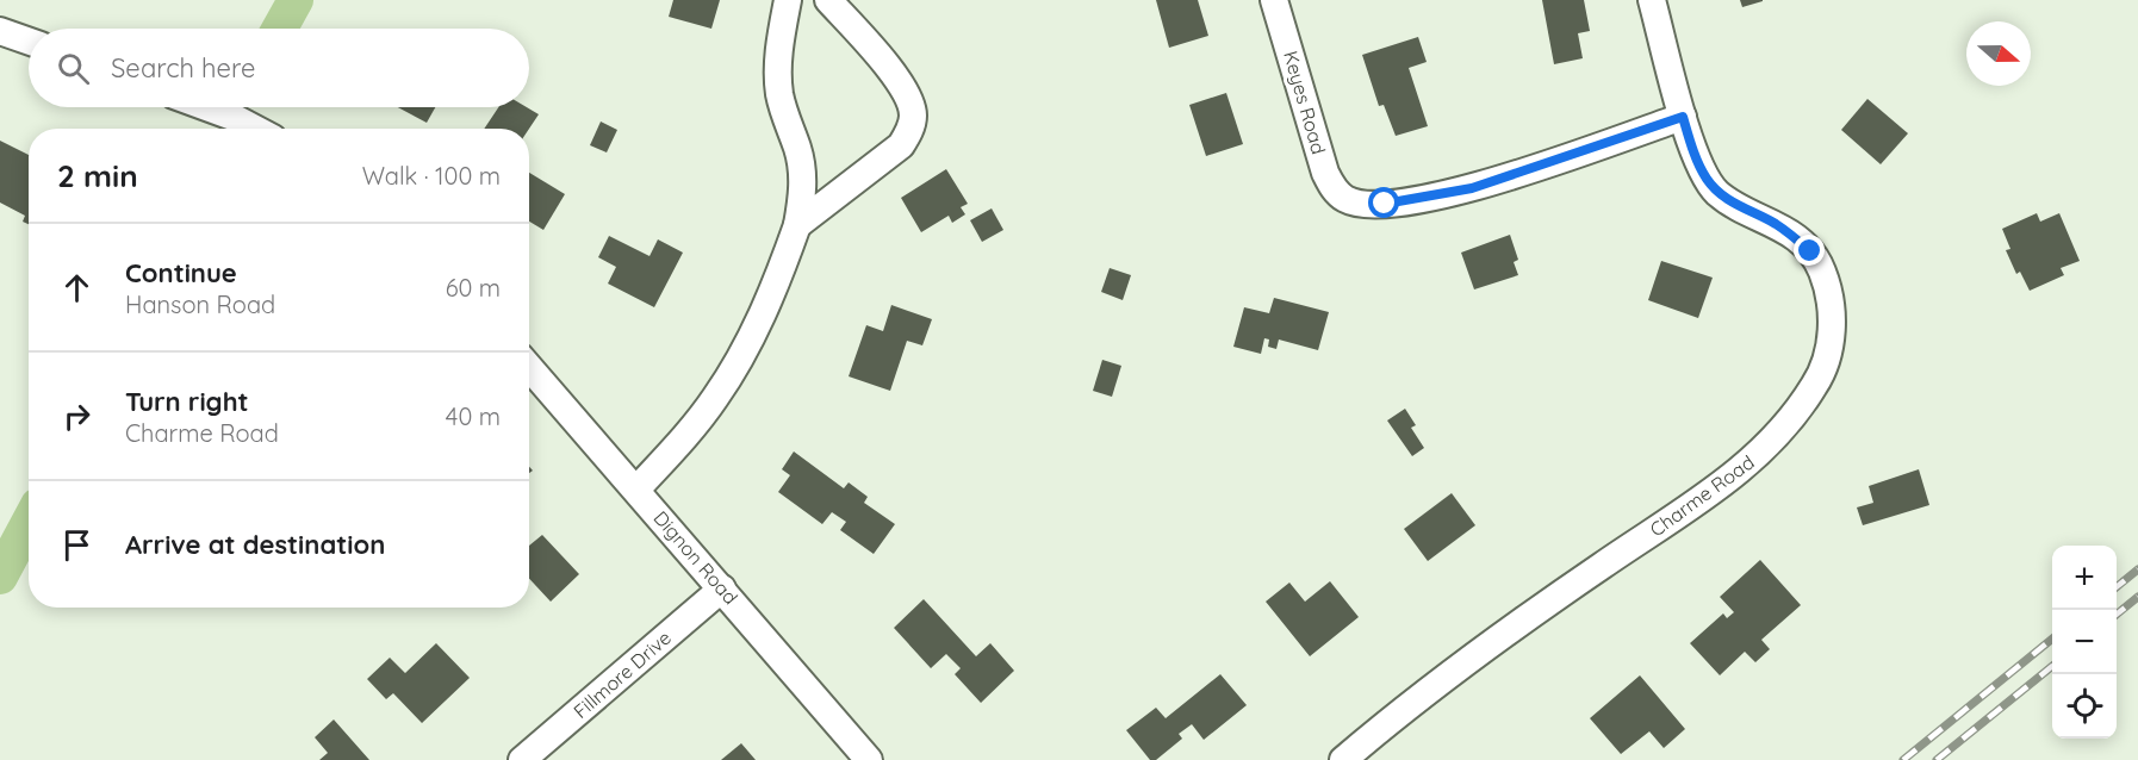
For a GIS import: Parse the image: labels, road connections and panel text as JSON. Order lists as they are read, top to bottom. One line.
{"streets":{"street":["Keyes Road","Charme Road","Dignon Road","Fillmore Drive"]},"crossings":[["Keyes Road","Charme Road"],["Dignon Road","Fillmore Drive"]],"north":"right","page":{"search":"Search here","heading":["2 min","Walk · 100 m"],"list":[["Continue","Hanson Road","60 m"],["Turn right","Charme Road","40 m"],"Arrive at destination"],"map_buttons":["+","−"]}}
